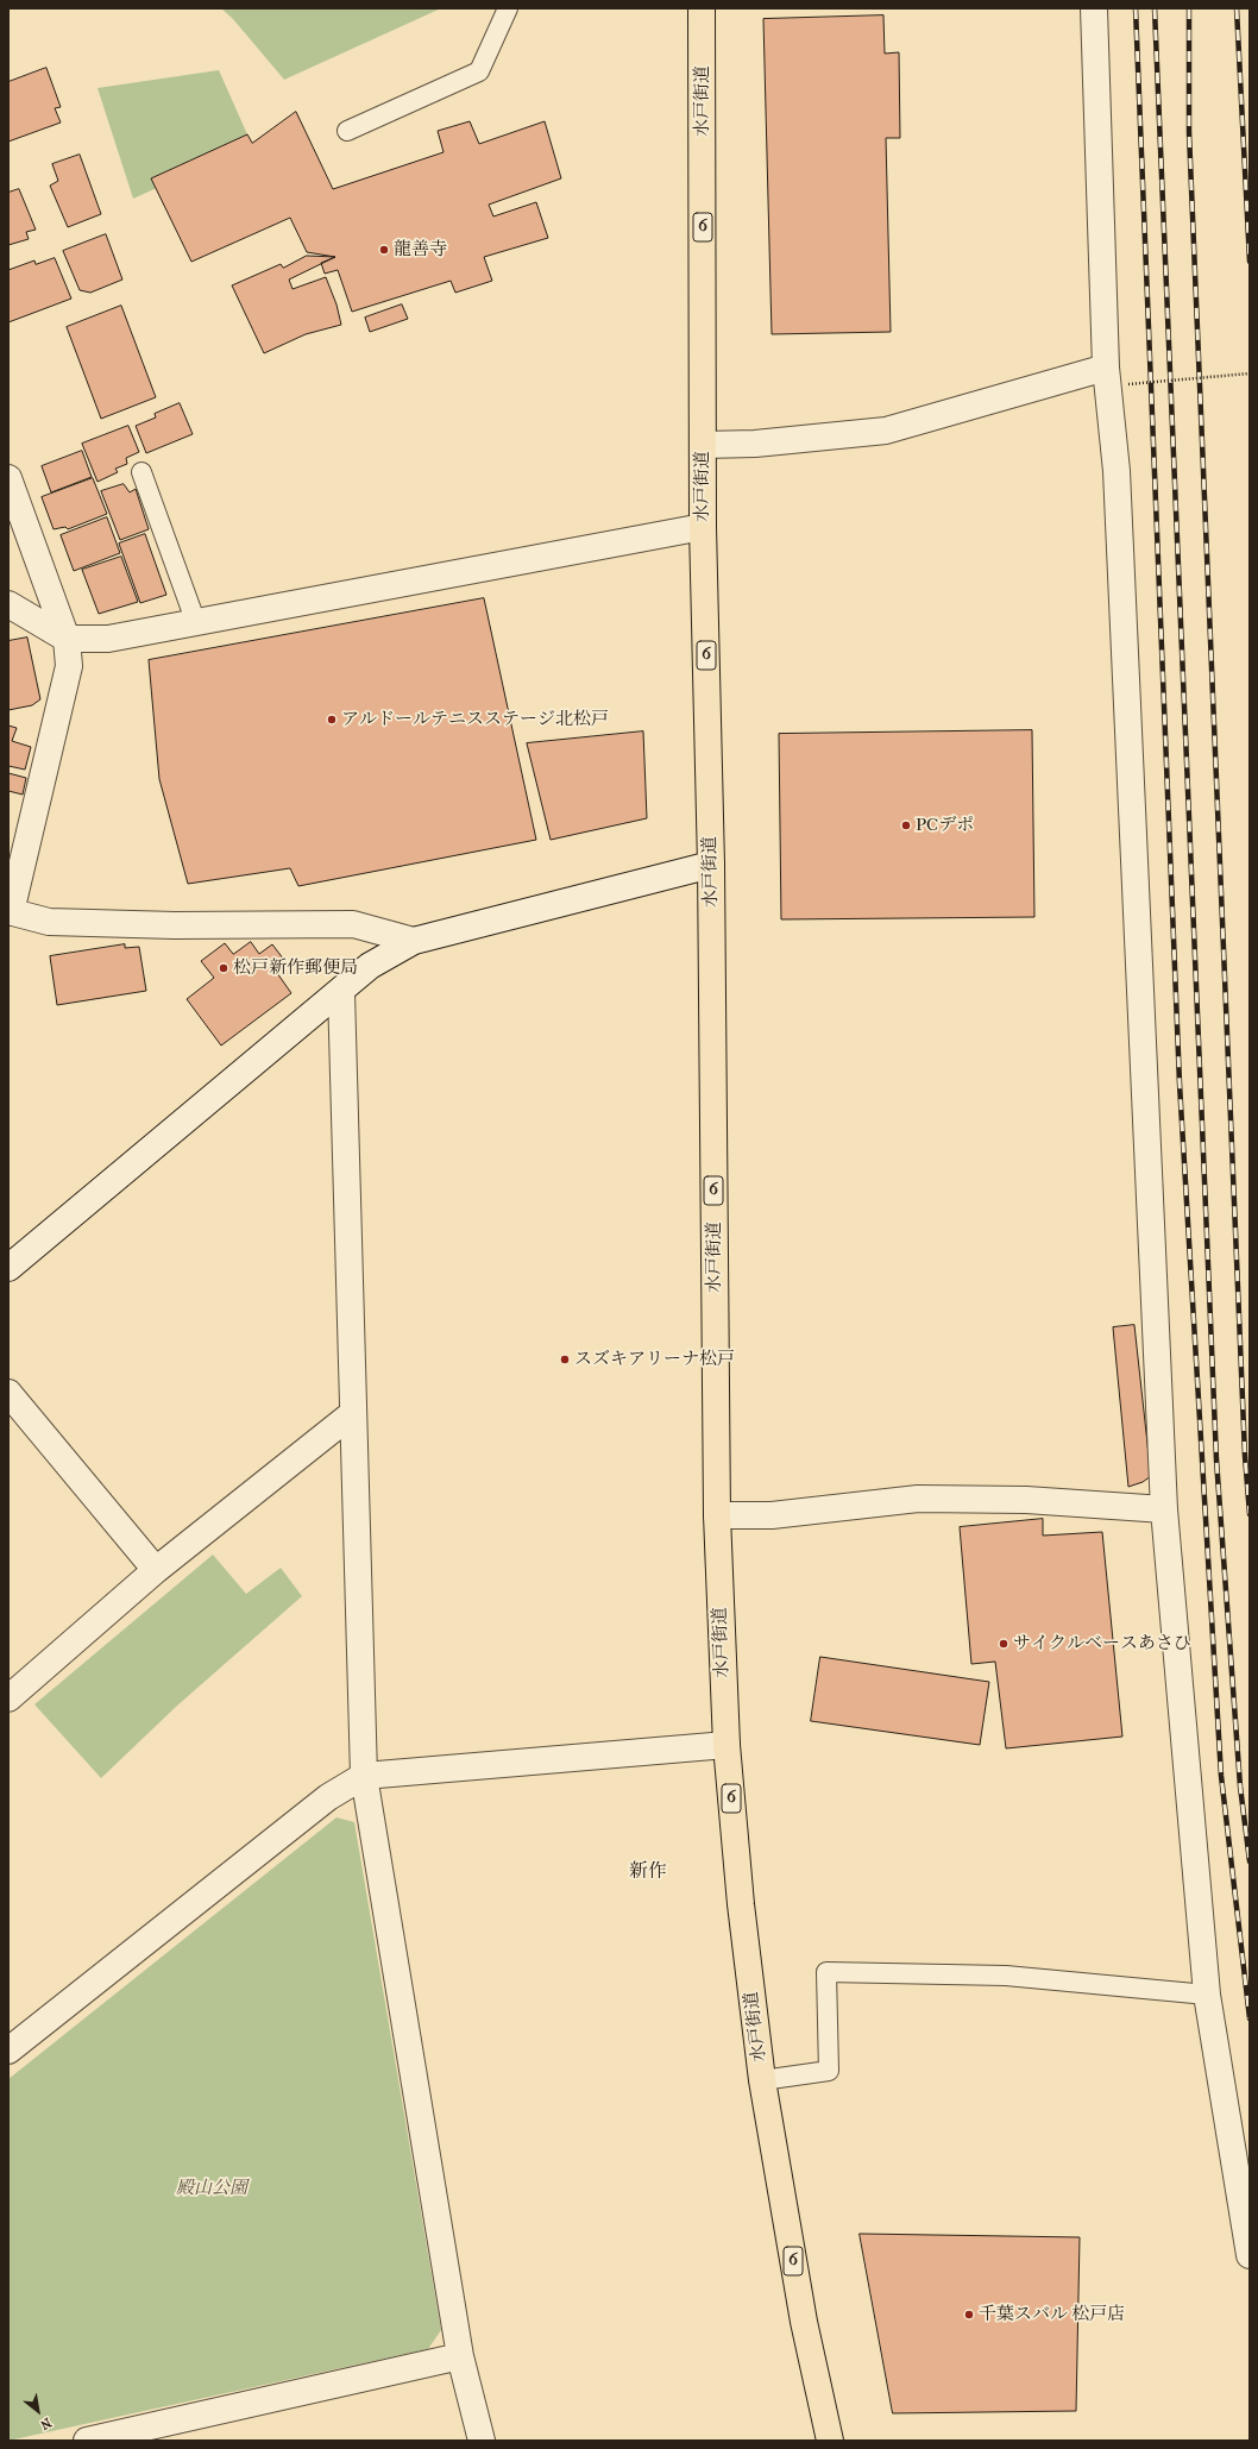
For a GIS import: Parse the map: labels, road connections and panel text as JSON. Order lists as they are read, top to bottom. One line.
{"streets":{"highway":["水戸街道","6"]},"districts":["新作"],"parks":["殿山公園"],"places":["龍善寺","アルドールテニスステージ北松戸","PCデポ","松戸新作郵便局","スズキアリーナ松戸","サイクルベースあさひ","千葉スバル 松戸店"],"north":"bottom right"}
